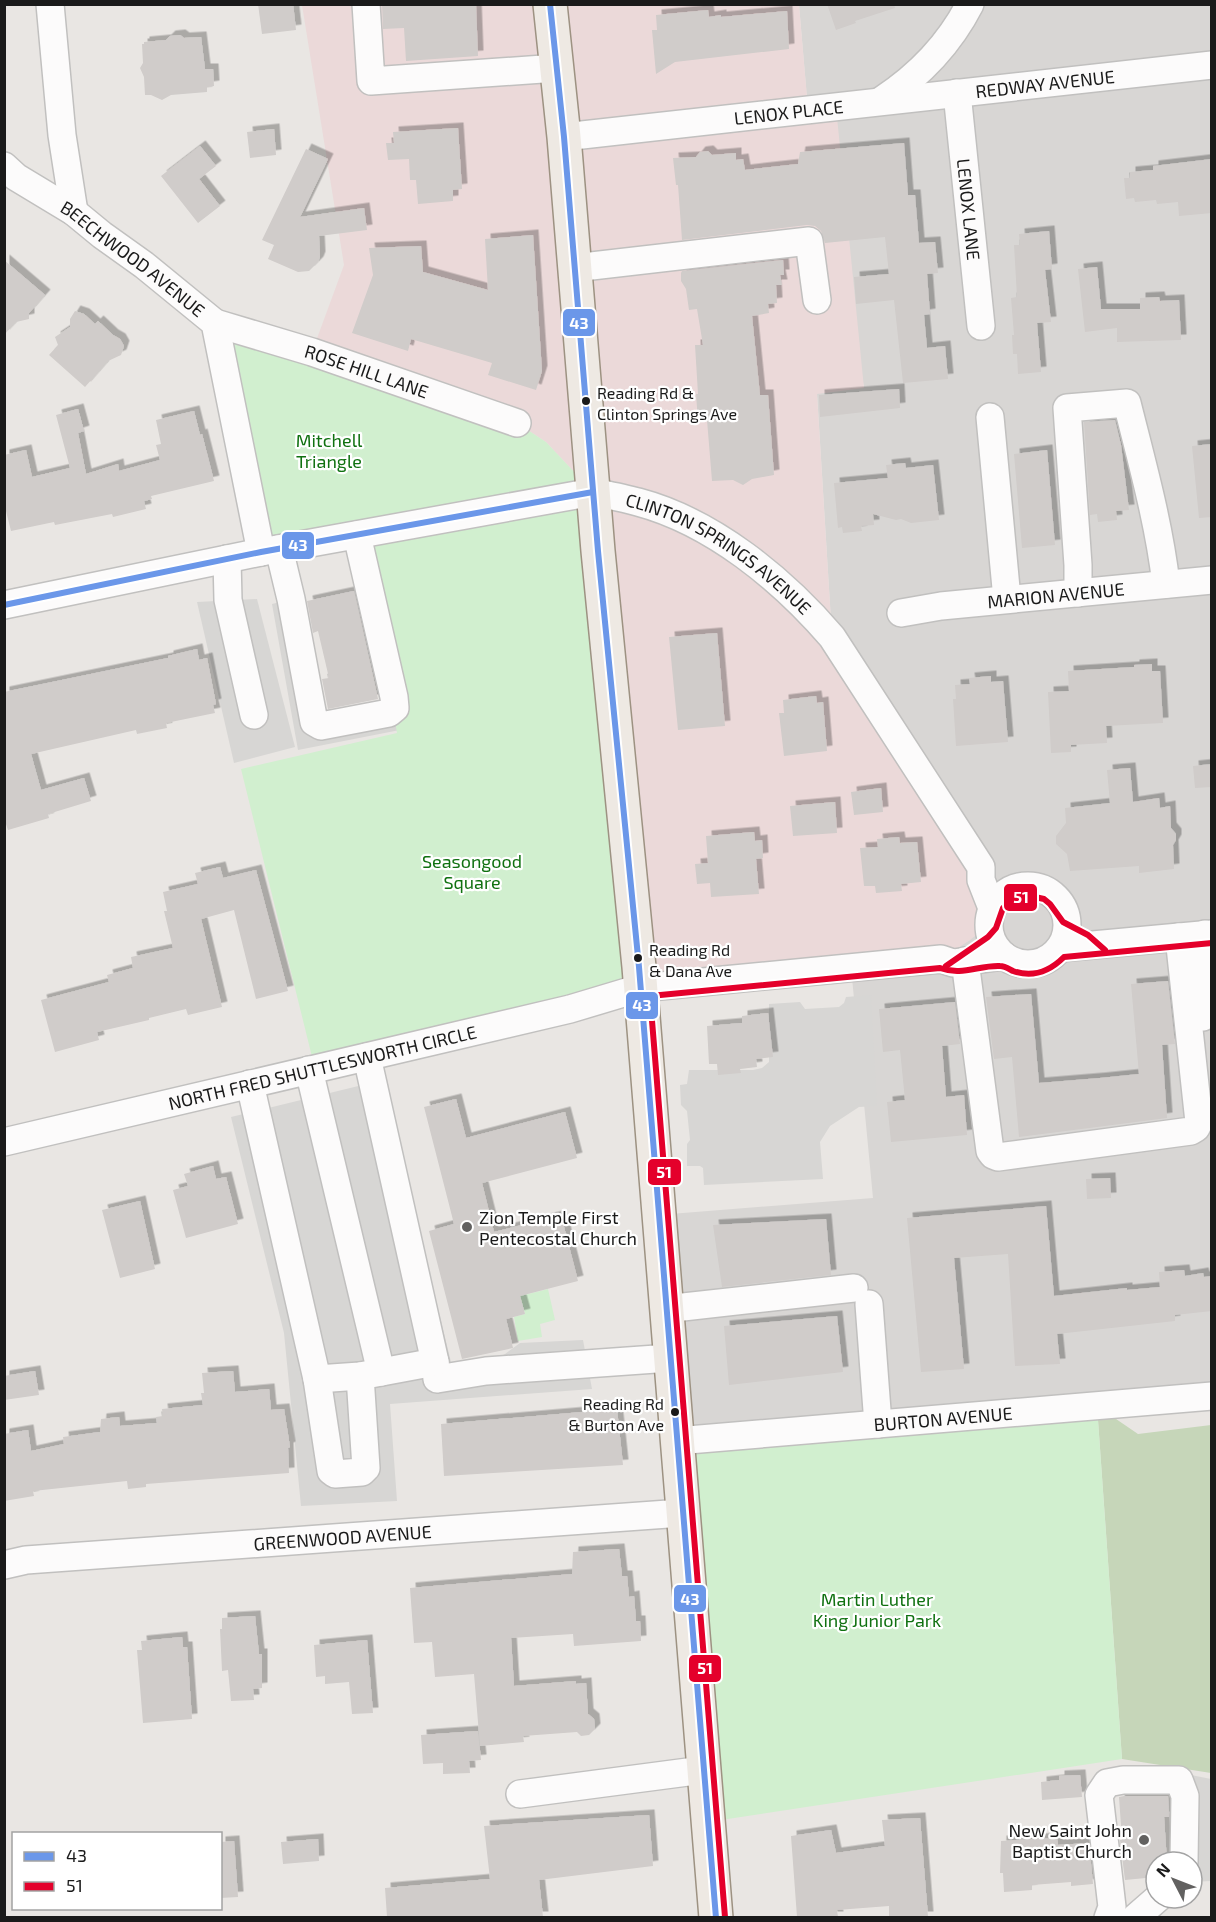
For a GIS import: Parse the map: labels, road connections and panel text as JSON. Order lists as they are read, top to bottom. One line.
{"streets":{"street":["REDWAY AVENUE","LENOX PLACE","LENOX LANE","BEECHWOOD AVENUE","ROSE HILL LANE","CLINTON SPRINGS AVENUE","MARION AVENUE","NORTH FRED SHUTTLESWORTH CIRCLE","BURTON AVENUE","GREENWOOD AVENUE"]},"crossings":[["REDWAY AVENUE","LENOX PLACE"],["REDWAY AVENUE","LENOX LANE"],["BEECHWOOD AVENUE","ROSE HILL LANE"],["BEECHWOOD AVENUE","CLINTON SPRINGS AVENUE"],["CLINTON SPRINGS AVENUE","NORTH FRED SHUTTLESWORTH CIRCLE"]],"parks":["Mitchell Triangle","Seasongood Square","Martin Luther King Junior Park"],"places":["Reading Rd & Clinton Springs Ave","Reading Rd & Dana Ave","Zion Temple First Pentecostal Church","Reading Rd & Burton Ave","New Saint John Baptist Church"],"lines":["transit line 43","transit line 51"],"legend":["43","51"],"north":"top left"}
